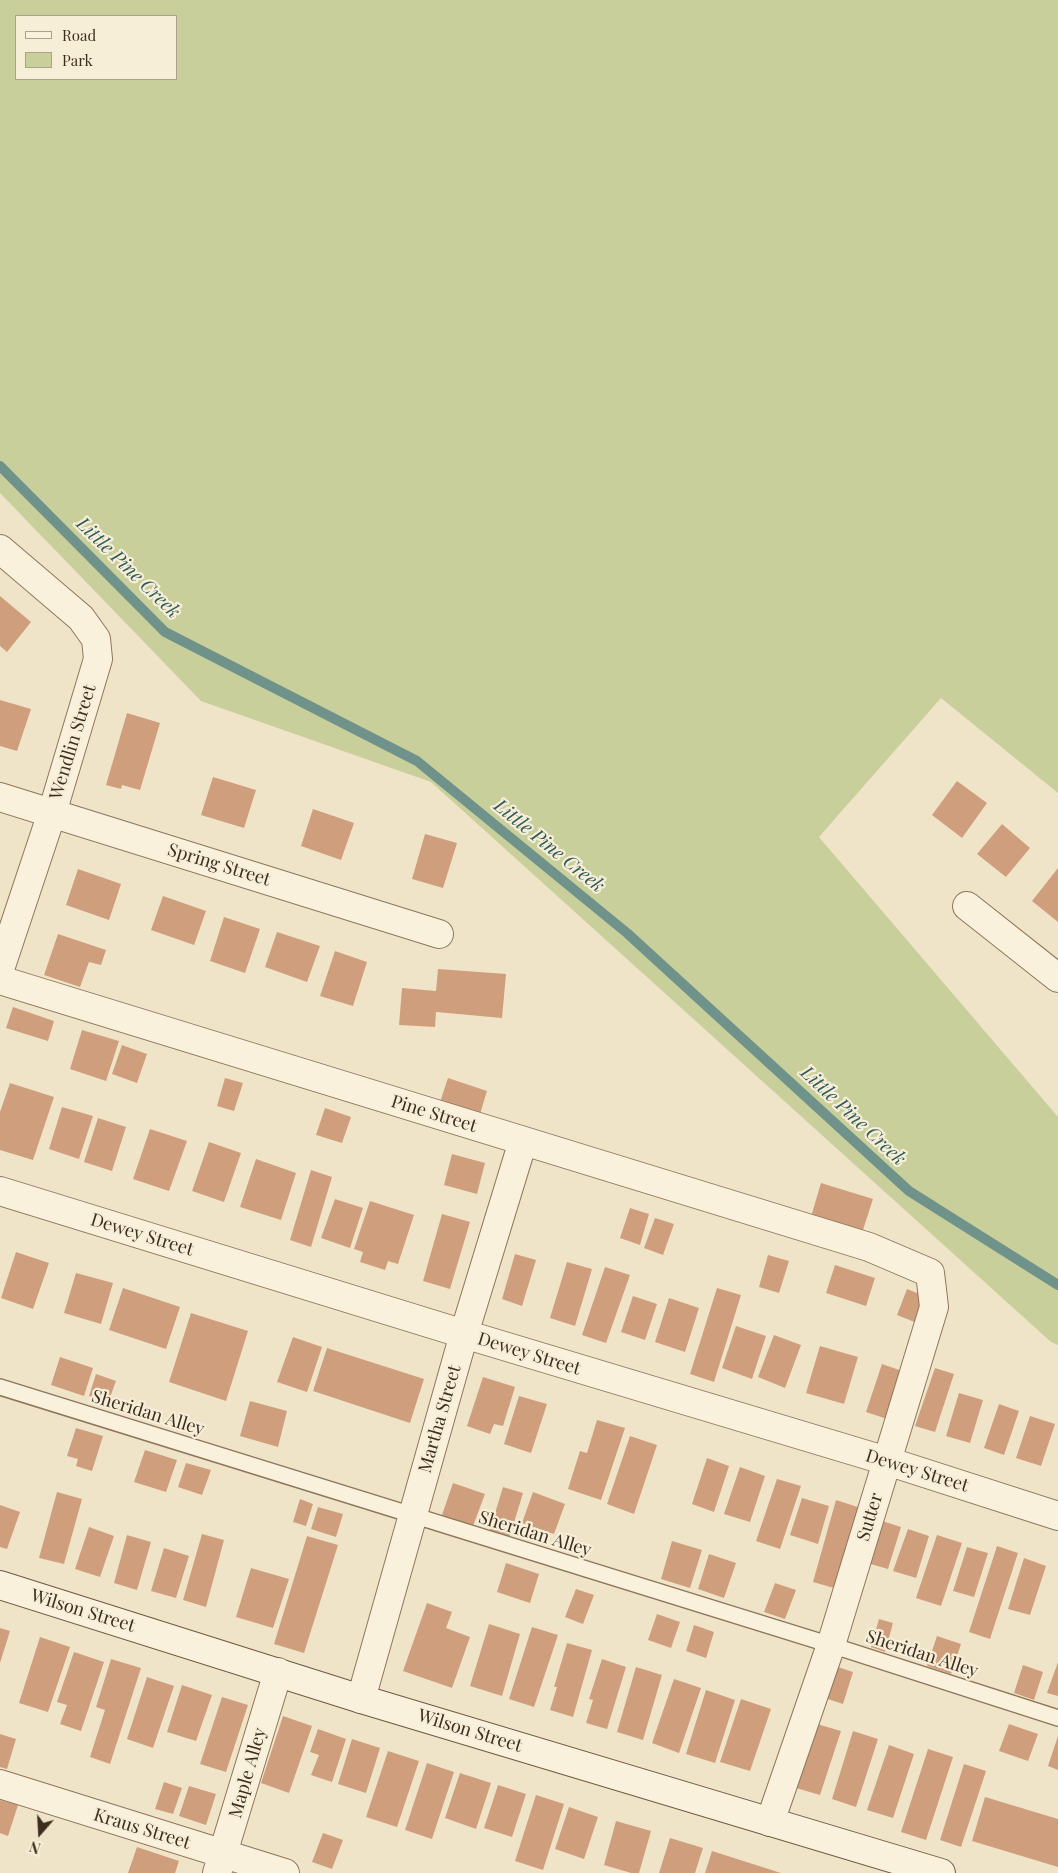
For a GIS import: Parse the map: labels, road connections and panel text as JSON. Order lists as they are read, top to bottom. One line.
{"streets":{"street":["Wendlin Street","Spring Street","Pine Street","Dewey Street","Martha Street","Sutter","Wilson Street","Maple Alley","Kraus Street"],"lane":["Sheridan Alley"]},"crossings":[["Wendlin Street","Spring Street"],["Pine Street","Martha Street"],["Pine Street","Sutter"],["Dewey Street","Martha Street"],["Dewey Street","Sutter"],["Sheridan Alley","Martha Street"],["Sheridan Alley","Sutter"],["Martha Street","Wilson Street"],["Sutter","Wilson Street"],["Wilson Street","Maple Alley"],["Maple Alley","Kraus Street"]],"water":["Little Pine Creek"],"legend":["Road","Park"],"north":"bottom"}
